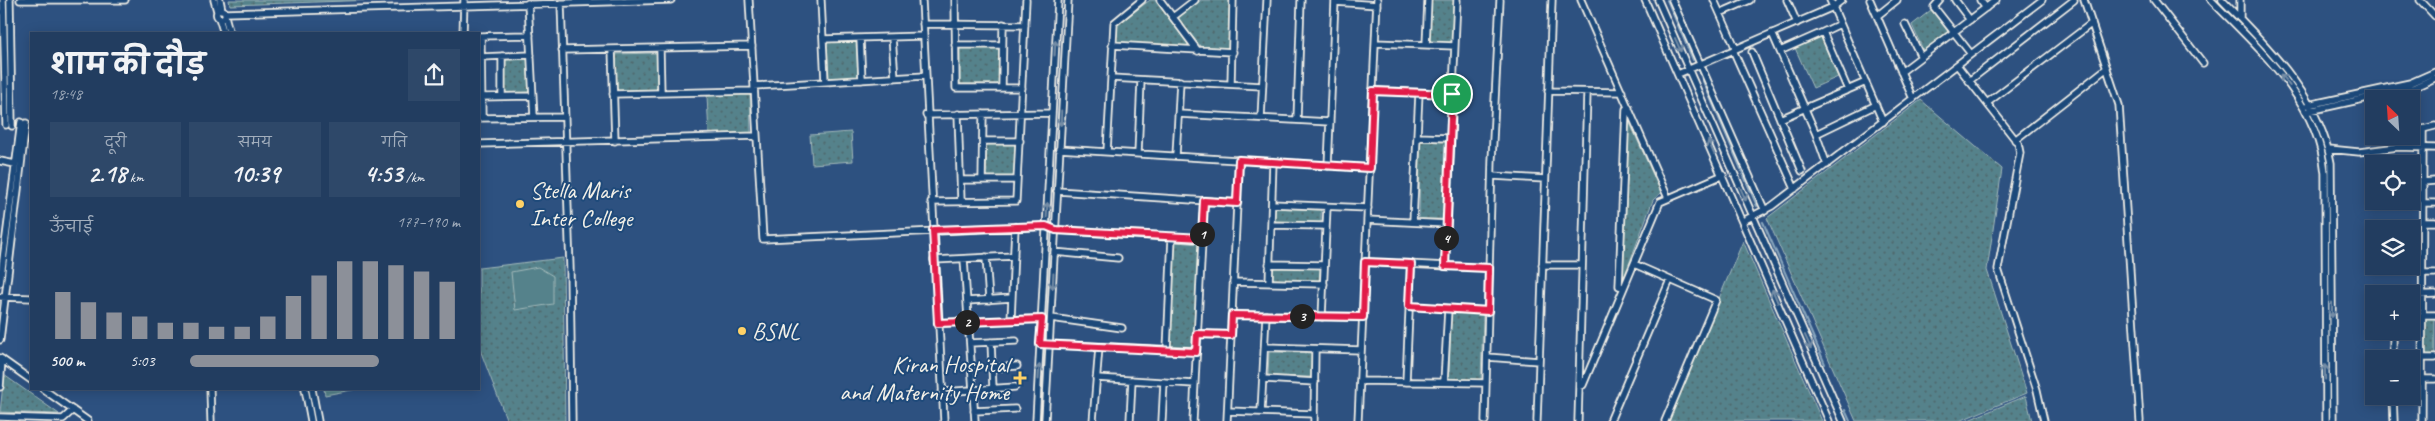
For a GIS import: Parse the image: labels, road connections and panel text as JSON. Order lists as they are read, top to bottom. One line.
{"places":{"other":["Stella Maris Inter College","BSNL"],"health":["Kiran Hospital and Maternity Home"]},"north":"top left","page":{"heading":["शाम की दौड़","18:48"],"map_buttons":["+","−"],"stats":[["दूरी","2.18 km"],["समय","10:39"],["गति","4:53 /km"]],"chart":["ऊँचाई","177–190 m"],"pins":["1","4","3","2"],"list":[{"name":"500 m","note":"5:03"}]}}
